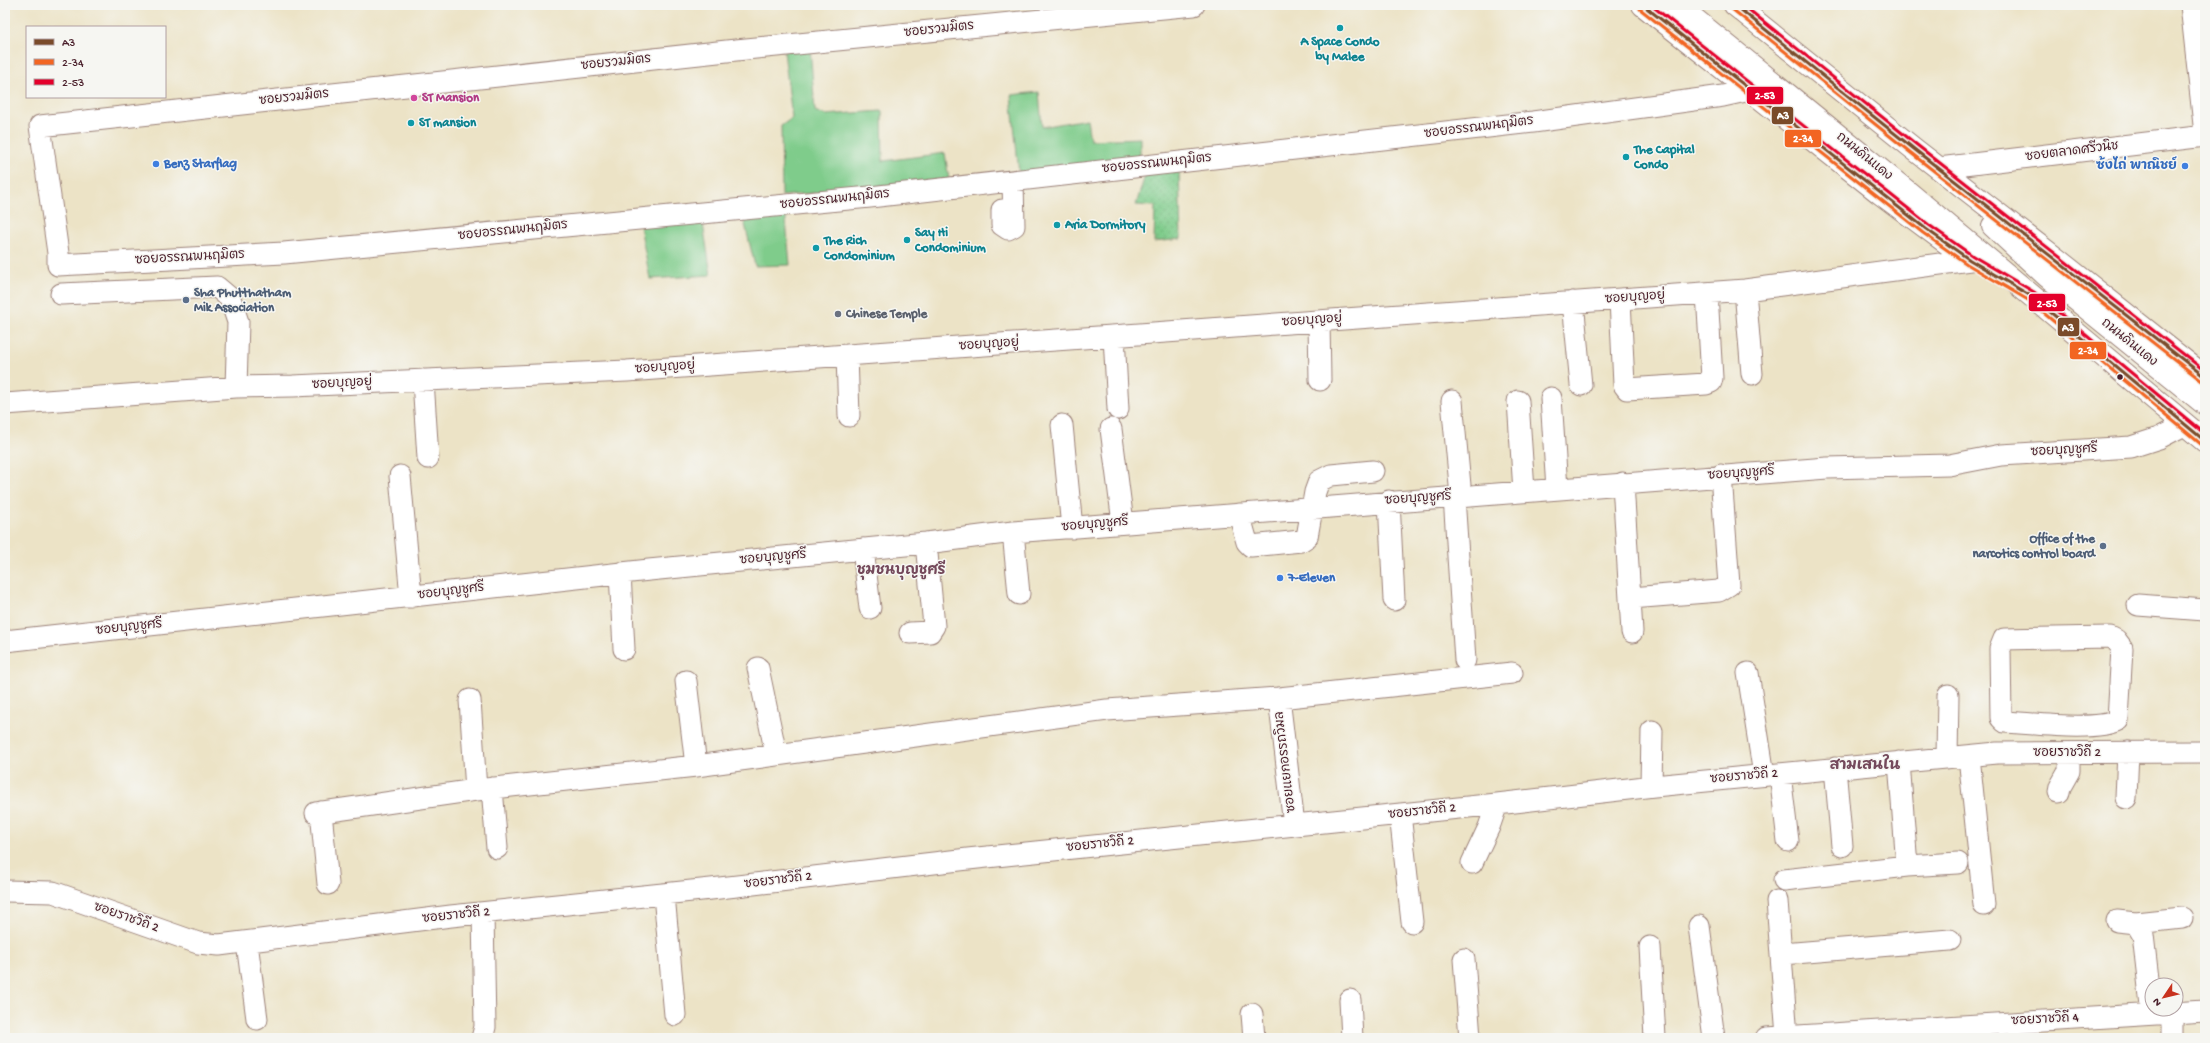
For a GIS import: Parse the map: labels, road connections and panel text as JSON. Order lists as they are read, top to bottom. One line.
{"streets":{"main road":["ถนนดินแดง"],"street":["ซอยรวมมิตร","ซอยอรรณพนฤมิตร","ซอยตลาดศรีวนิช","ซอยบุญอยู่","ซอยบุญชูศรี","ซอยราชวิถี 2","ซอยแยกอรรถวิมล","ซอยราชวิถี 4"]},"crossings":[["ซอยรวมมิตร","ซอยอรรณพนฤมิตร"],["ซอยอรรณพนฤมิตร","ถนนดินแดง"],["ซอยตลาดศรีวนิช","ถนนดินแดง"],["ถนนดินแดง","ซอยบุญอยู่"],["ถนนดินแดง","ซอยบุญชูศรี"],["ซอยราชวิถี 2","ซอยแยกอรรถวิมล"]],"districts":["ชุมชนบุญชูศรี","สามเสนใน"],"places":["A Space Condo by Malee","ST Mansion","ST mansion","The Capital Condo","Benz Starflag","ซ้งไถ่ พาณิชย์","Aria Dormitory","Say Hi Condominium","The Rich Condominium","Sha Phutthatham Mik Association","Chinese Temple","Office of the narcotics control board","7-Eleven"],"lines":["transit line A3","transit line 2-53","transit line 2-34"],"legend":["A3","2-34","2-53"],"north":"bottom left"}
